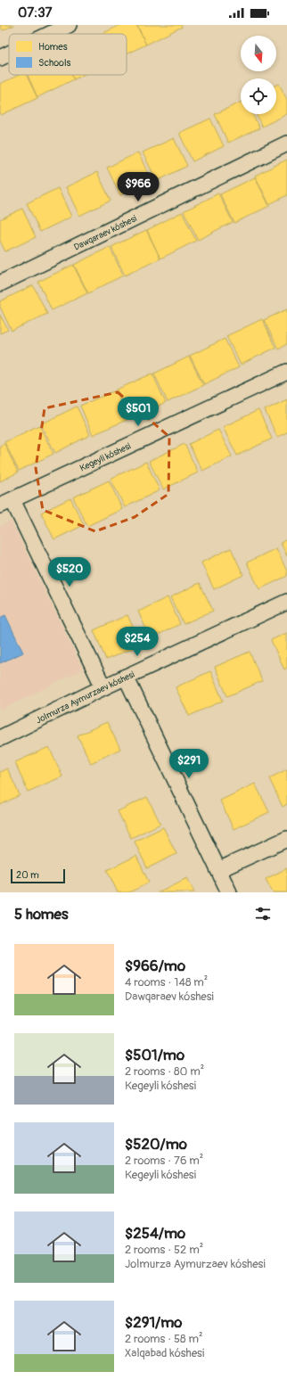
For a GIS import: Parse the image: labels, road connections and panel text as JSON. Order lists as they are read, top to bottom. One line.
{"streets":{"street":["Dawqaraev kóshesi","Kegeyli kóshesi","Jolmurza Aymurzaev kóshesi"]},"legend":["Homes","Schools"],"scale_bar":"20 m","north":"bottom","page":{"status":"07:37","price":["$966","$501","$520","$254","$291"],"scale":"20 m","heading":"5 homes","list":[{"name":"$966/mo","note":"4 rooms · 148 m² · Dawqaraev kóshesi"},{"name":"$501/mo","note":"2 rooms · 80 m² · Kegeyli kóshesi"},{"name":"$520/mo","note":"2 rooms · 76 m² · Kegeyli kóshesi"},{"name":"$254/mo","note":"2 rooms · 52 m² · Jolmurza Aymurzaev kóshesi"},{"name":"$291/mo","note":"2 rooms · 58 m² · Xalqabad kóshesi"}]}}
